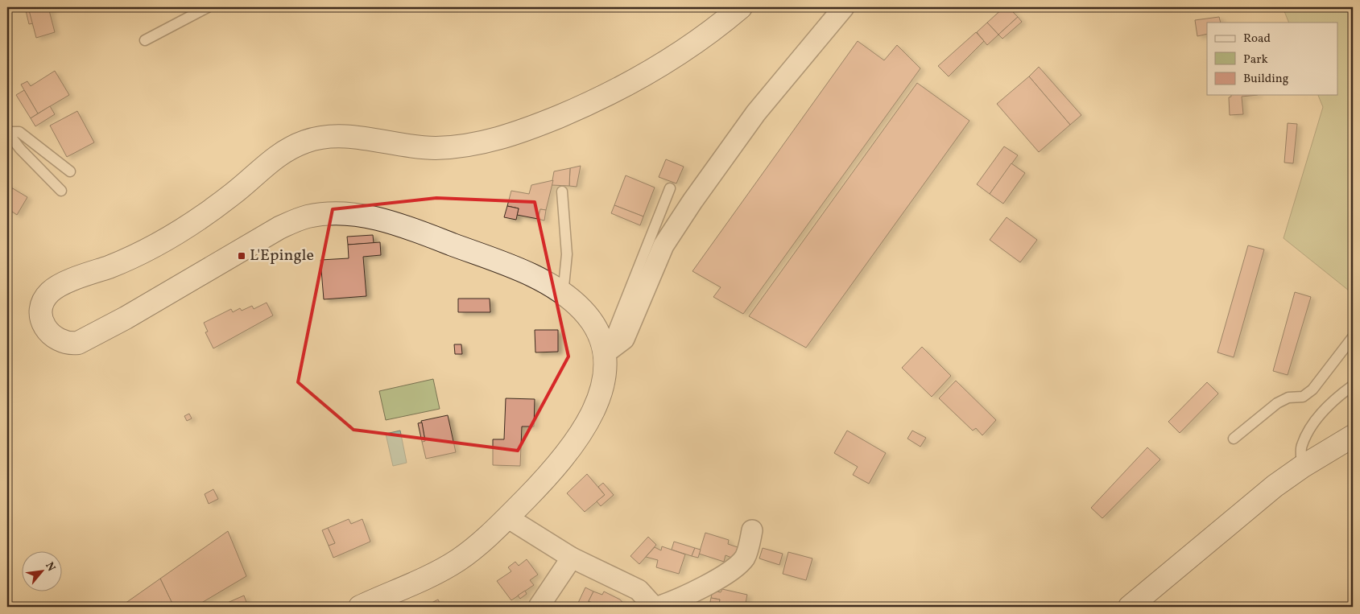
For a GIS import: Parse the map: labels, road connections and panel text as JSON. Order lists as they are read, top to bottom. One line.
{"places":{"transit":["L'Epingle"]},"legend":["Road","Park","Building"],"north":"top right"}
